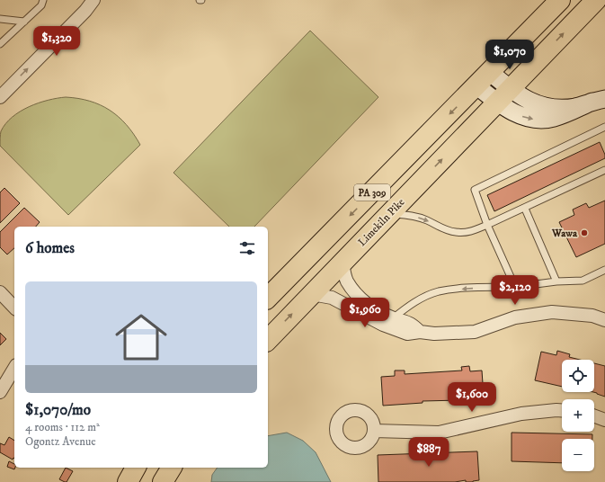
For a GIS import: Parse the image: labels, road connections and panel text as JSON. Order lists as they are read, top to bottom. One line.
{"streets":{"highway":["PA 309","Limekiln Pike"]},"crossings":[["PA 309","Limekiln Pike"]],"places":["Wawa"],"page":{"price":["$1,320","$1,070","$2,120","$1,960","$1,600","$887"],"heading":"6 homes","list":[{"name":"$1,070/mo","note":"4 rooms · 112 m² · Ogontz Avenue"}],"map_buttons":["+","−"]}}
